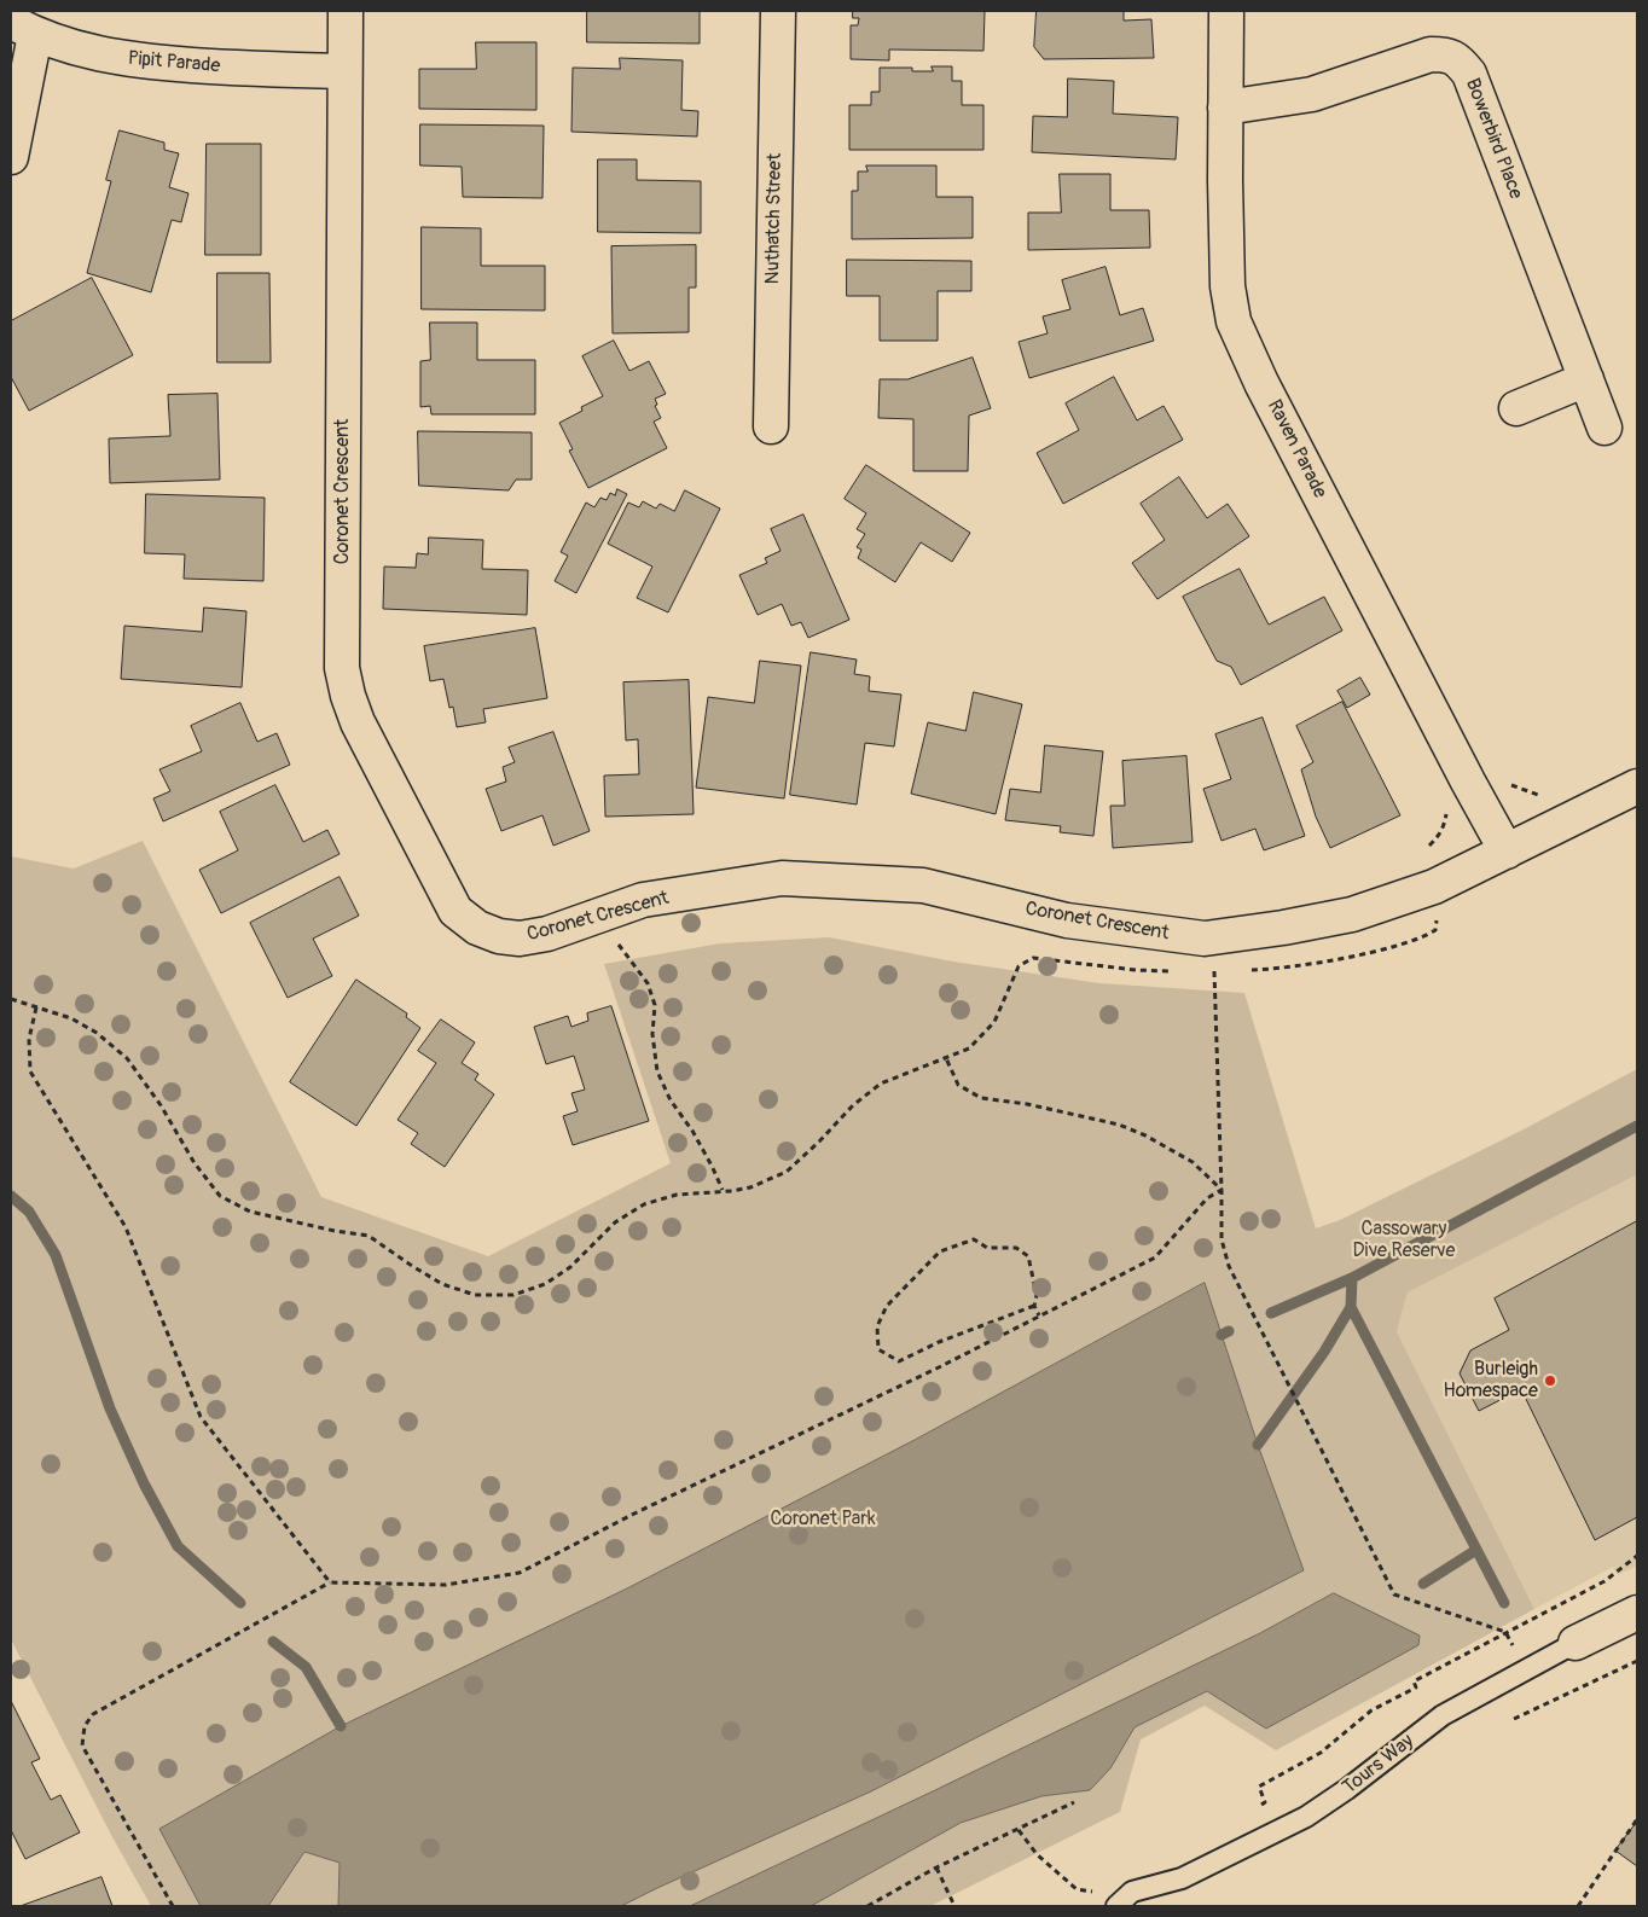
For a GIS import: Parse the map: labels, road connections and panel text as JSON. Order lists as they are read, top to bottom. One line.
{"streets":{"street":["Pipit Parade","Bowerbird Place","Nuthatch Street","Raven Parade","Coronet Crescent","Tours Way"]},"crossings":[["Pipit Parade","Coronet Crescent"],["Bowerbird Place","Raven Parade"],["Raven Parade","Coronet Crescent"]],"parks":["Cassowary Dive Reserve","Coronet Park"],"places":["Burleigh Homespace"]}
